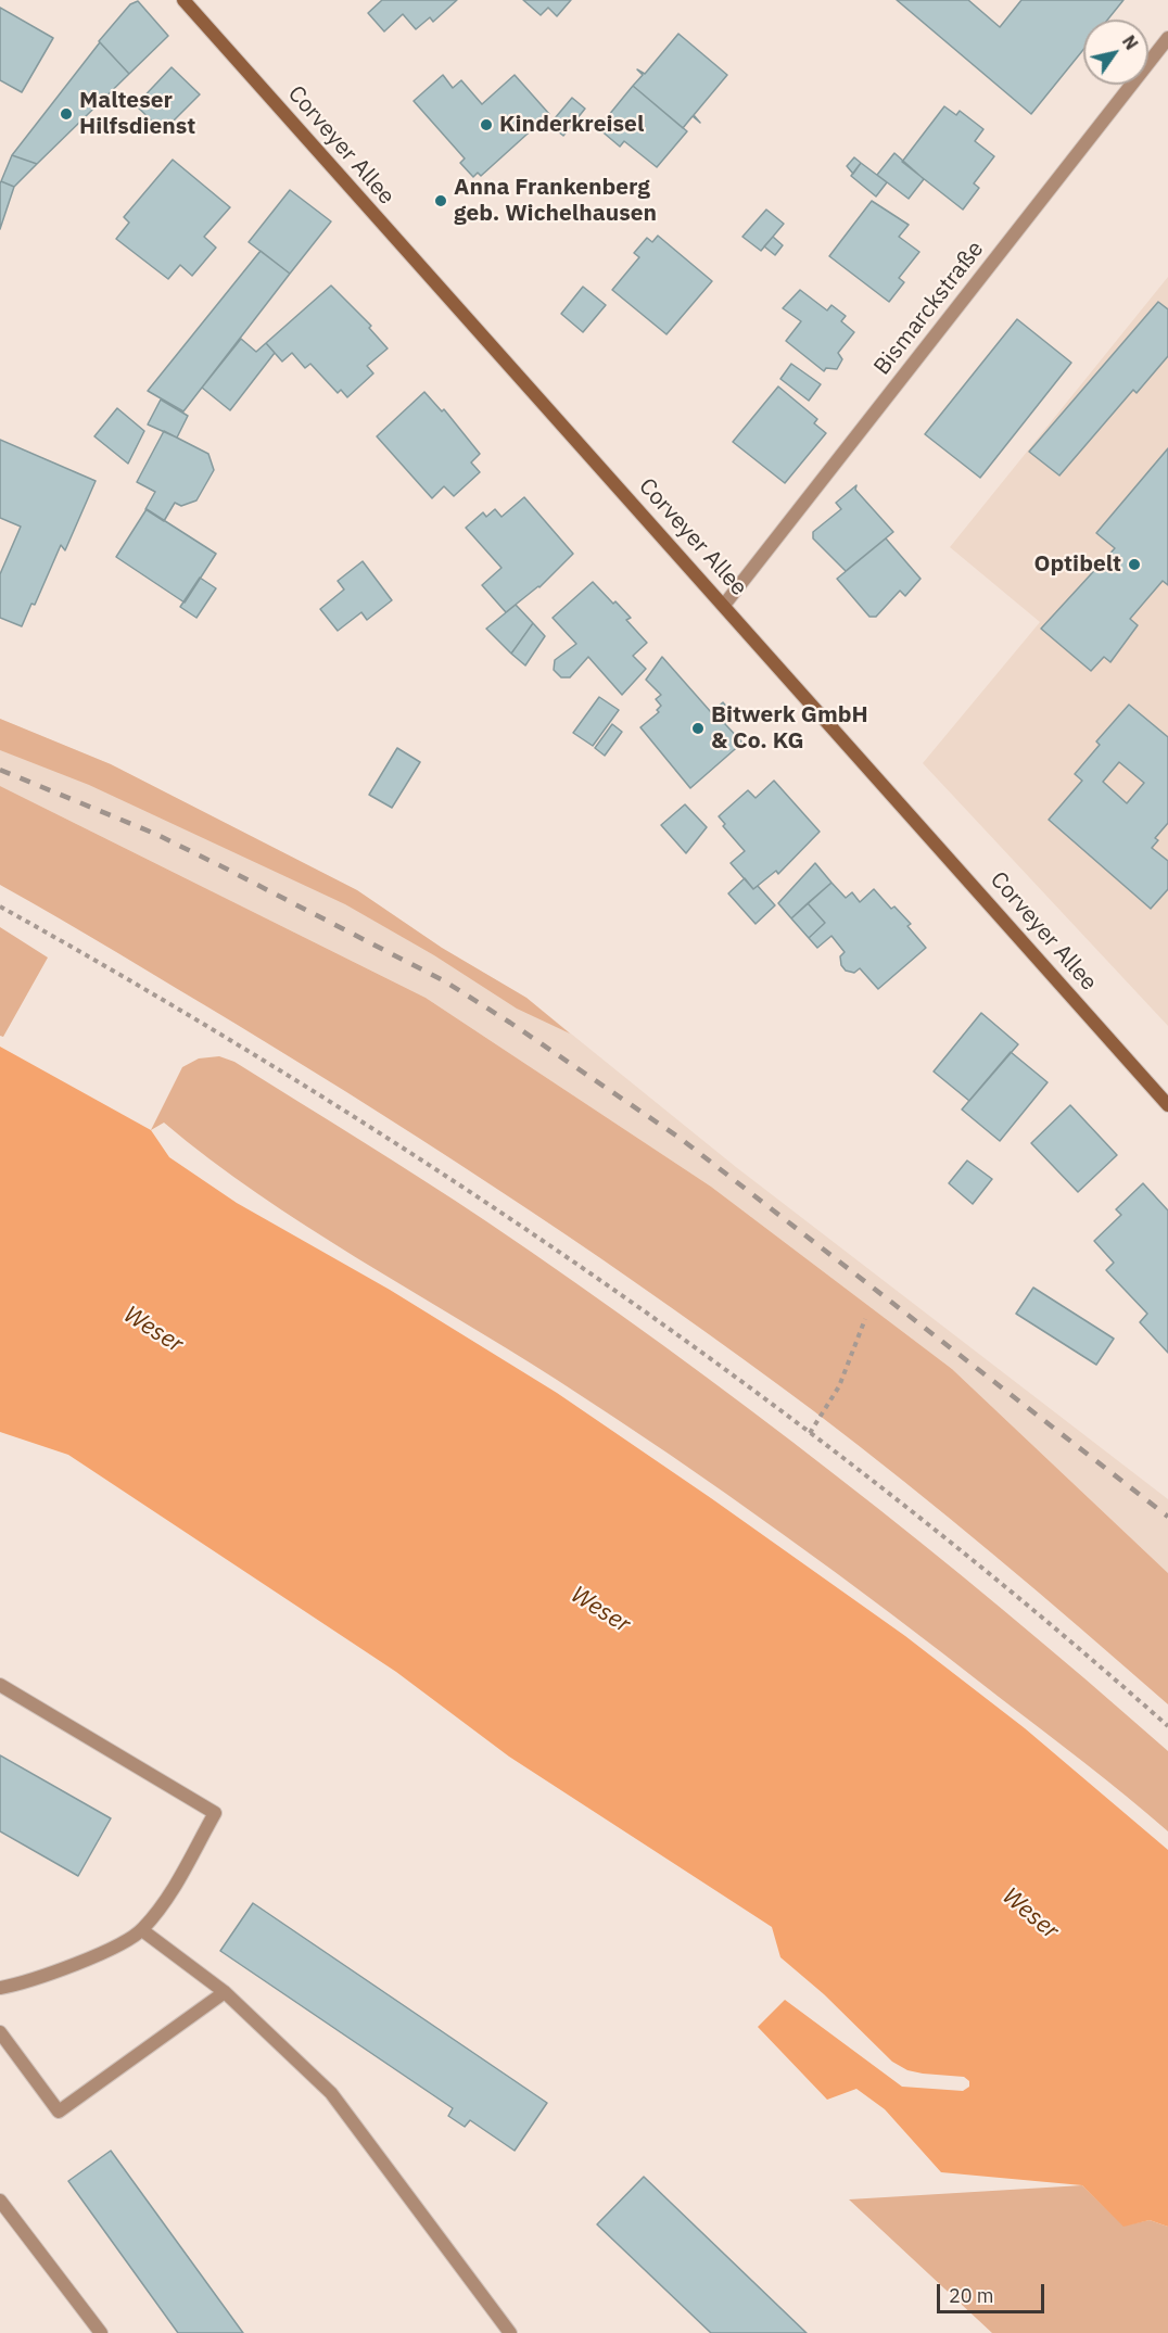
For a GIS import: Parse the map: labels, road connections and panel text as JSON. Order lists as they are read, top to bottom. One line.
{"streets":{"street":["Corveyer Allee","Bismarckstraße"]},"crossings":[["Corveyer Allee","Bismarckstraße"]],"water":["Weser"],"places":["Malteser Hilfsdienst","Kinderkreisel","Anna Frankenberg geb. Wichelhausen","Optibelt","Bitwerk GmbH & Co. KG"],"scale_bar":"20 m","north":"top right"}
